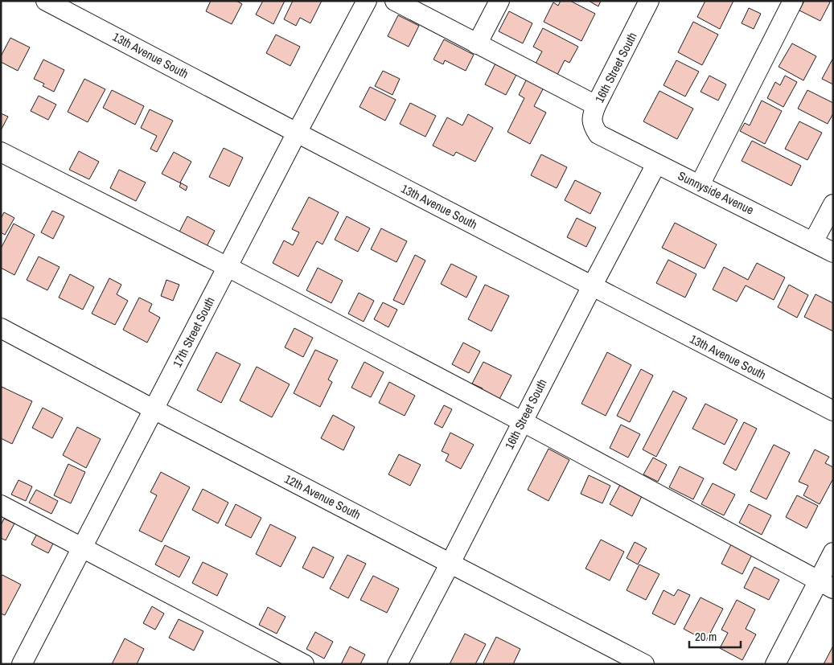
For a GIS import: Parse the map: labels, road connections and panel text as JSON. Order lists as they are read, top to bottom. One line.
{"streets":{"street":["13th Avenue South","16th Street South","Sunnyside Avenue","17th Street South","12th Avenue South"]},"crossings":[["13th Avenue South","16th Street South"],["13th Avenue South","17th Street South"],["16th Street South","Sunnyside Avenue"],["16th Street South","12th Avenue South"],["17th Street South","12th Avenue South"]],"scale_bar":"20 m"}
